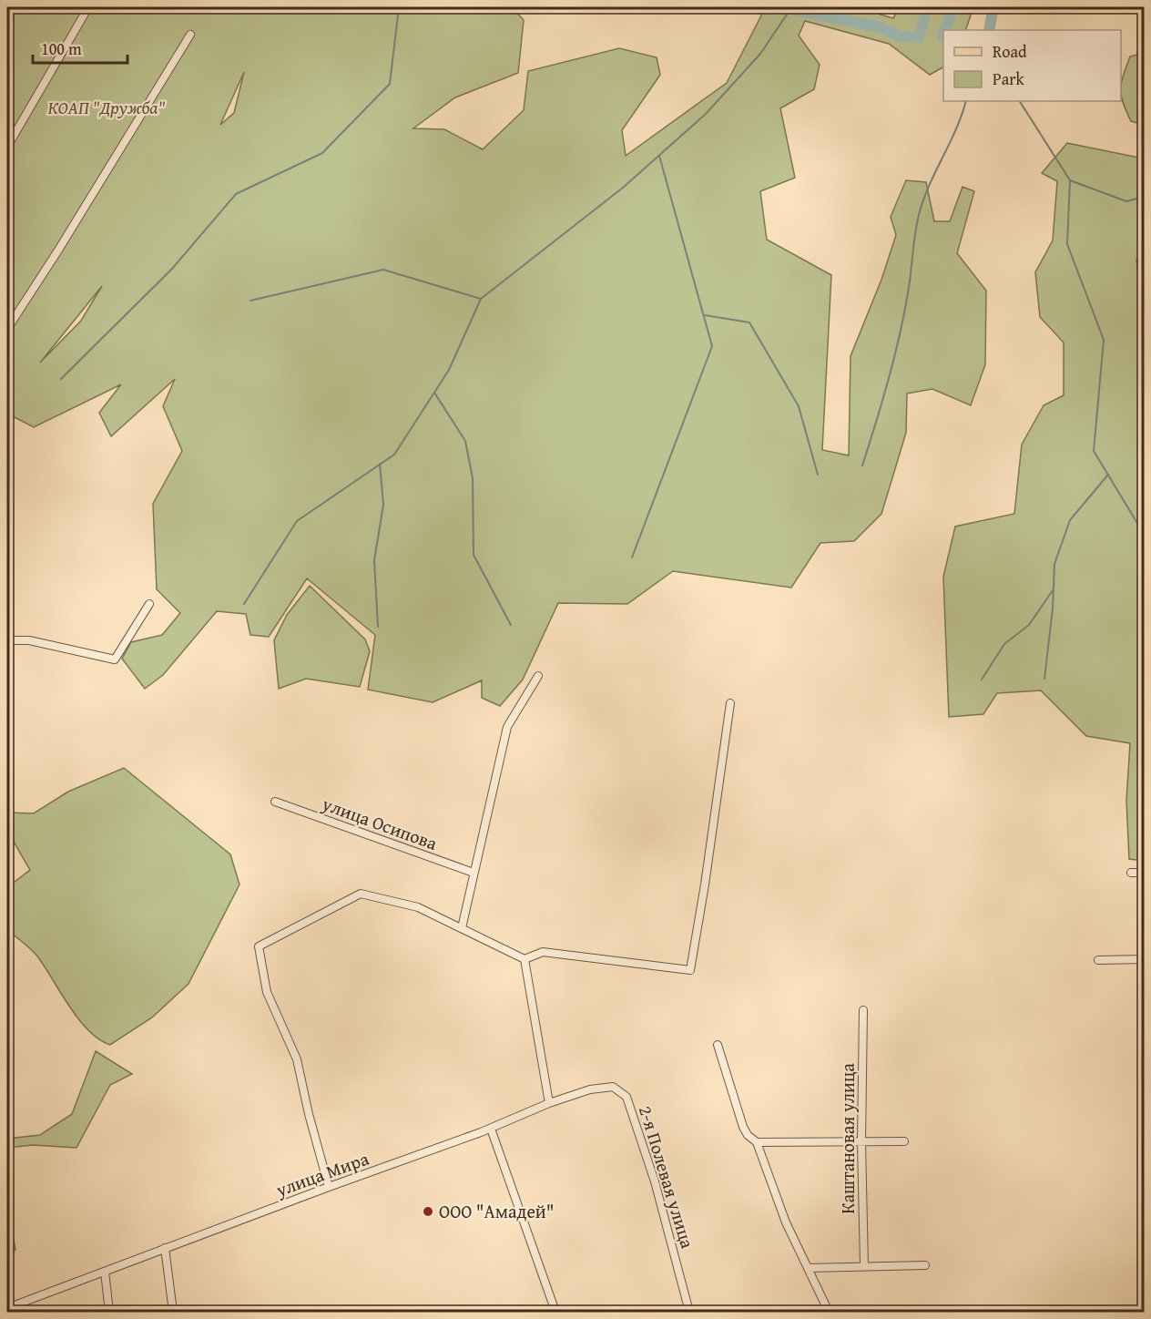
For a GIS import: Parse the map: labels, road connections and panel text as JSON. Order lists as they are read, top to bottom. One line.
{"streets":{"street":["улица Осипова","Каштановая улица","улица Мира","2-я Полевая улица"]},"crossings":[["улица Мира","2-я Полевая улица"]],"parks":["КОАП \"Дружба\""],"places":["ООО \"Амадей\""],"legend":["Road","Park"],"scale_bar":"100 m"}
